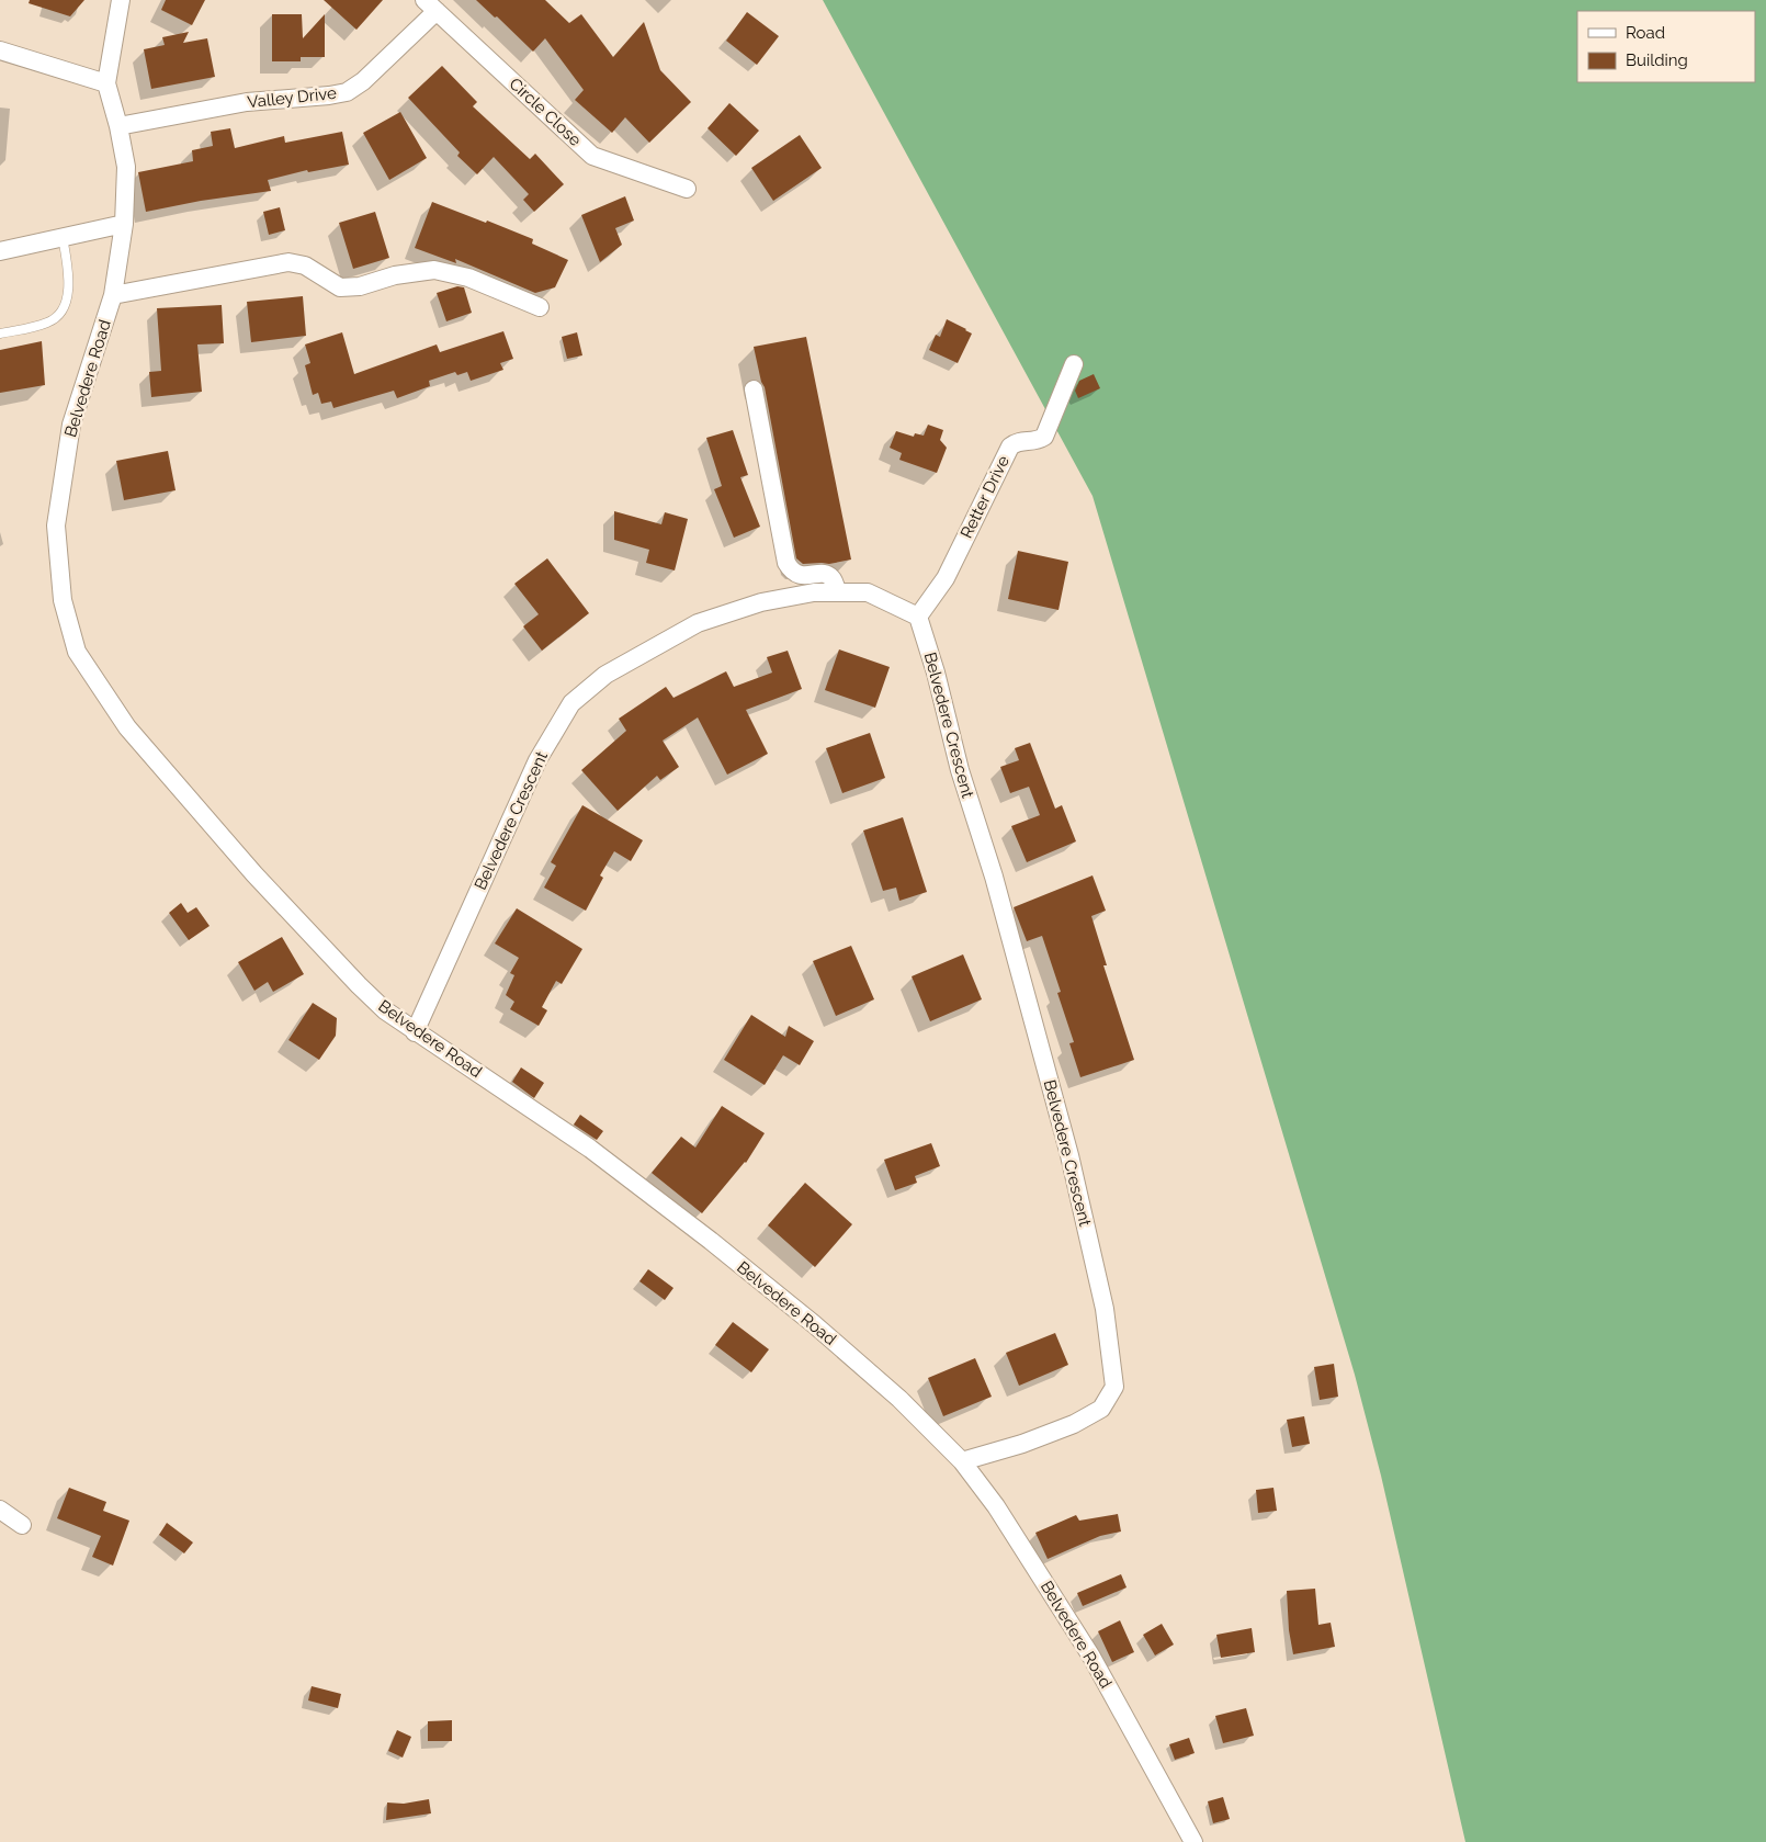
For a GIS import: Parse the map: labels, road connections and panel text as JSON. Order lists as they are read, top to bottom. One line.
{"streets":{"street":["Valley Drive","Circle Close","Belvedere Road","Retter Drive","Belvedere Crescent"]},"crossings":[["Valley Drive","Circle Close"],["Valley Drive","Belvedere Road"],["Belvedere Road","Belvedere Crescent"],["Retter Drive","Belvedere Crescent"]],"legend":["Road","Building"]}
